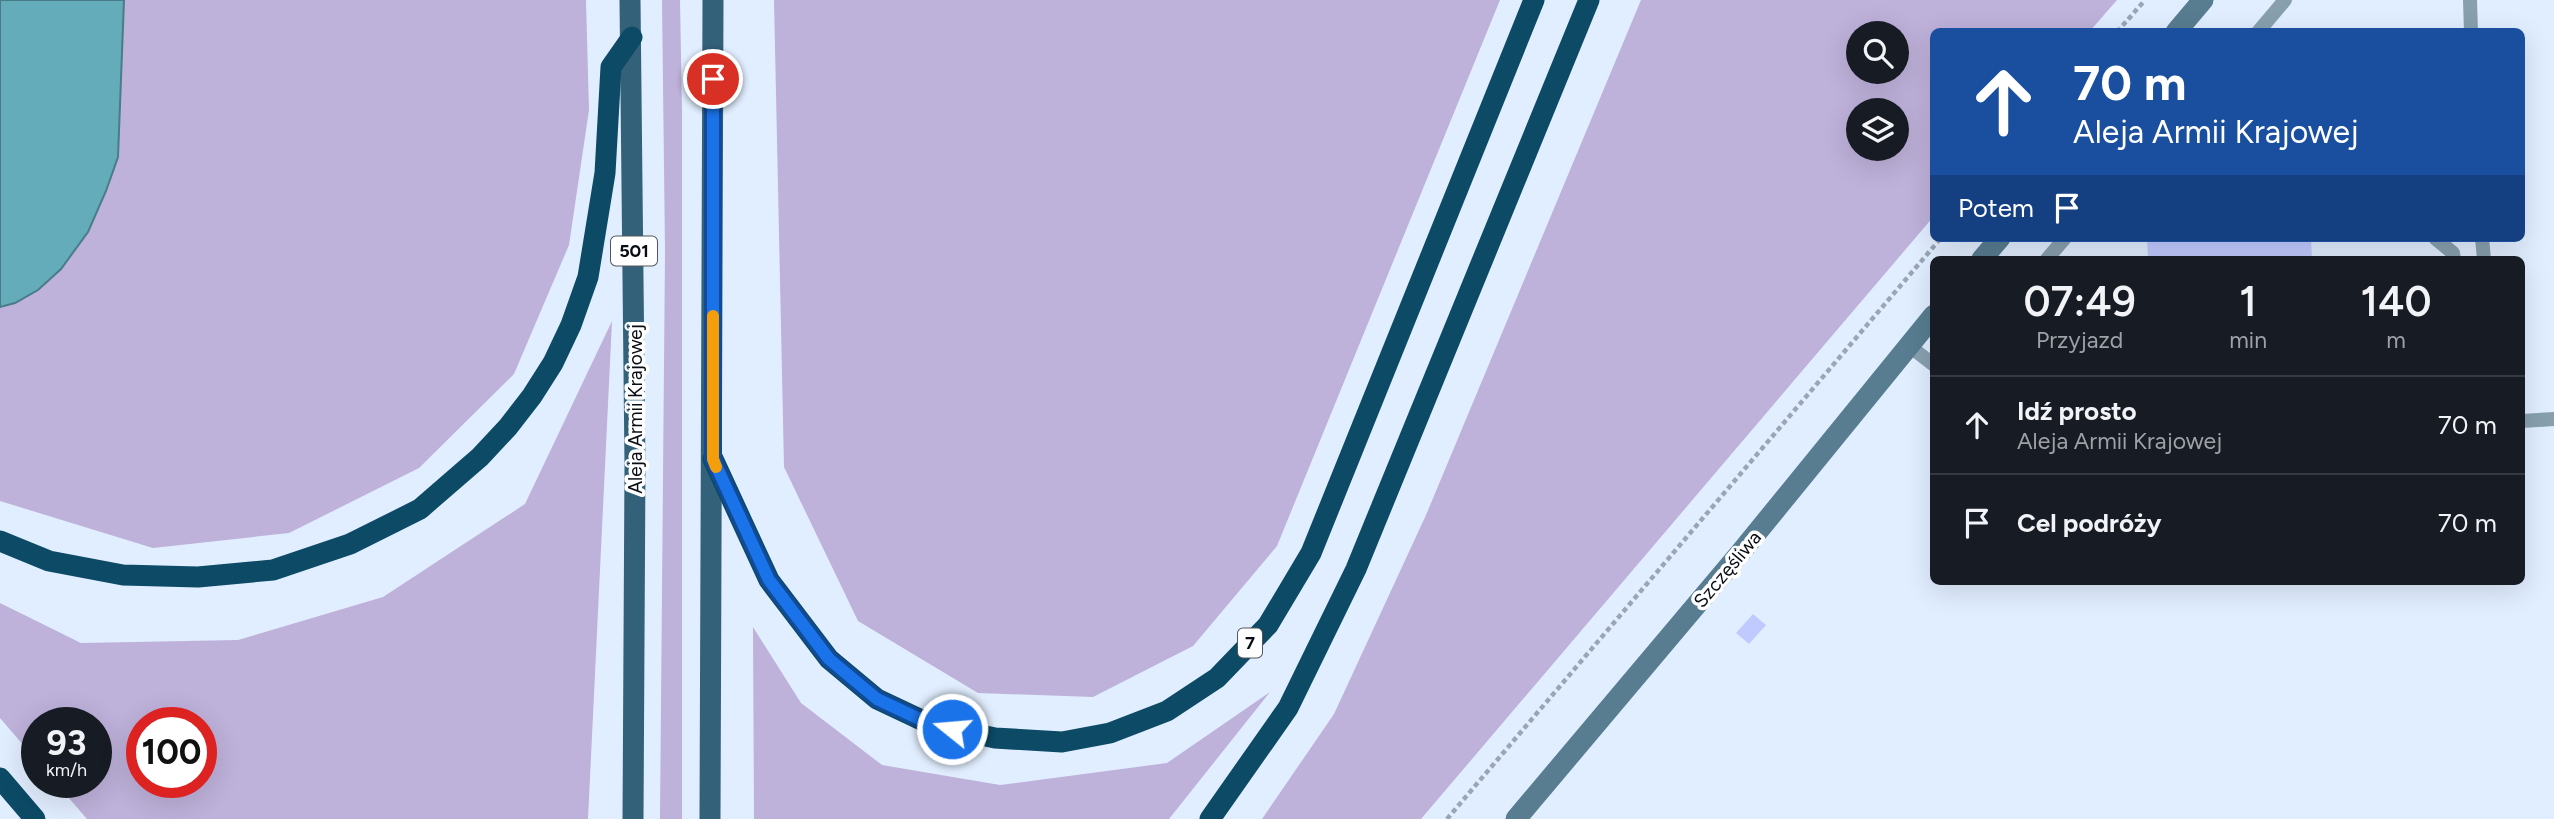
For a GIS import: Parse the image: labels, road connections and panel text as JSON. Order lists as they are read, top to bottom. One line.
{"streets":{"highway":["7"],"main road":["501","Aleja Armii Krajowej"],"street":["Szczęśliwa"]},"page":{"turn":["70 m","Aleja Armii Krajowej"],"then":"Potem","eta":["07:49","Przyjazd","1","min","140","m"],"list":[{"name":"Idź prosto","note":"Aleja Armii Krajowej","value":"70 m"},{"name":"Cel podróży","value":"70 m"}],"speed":"93 km/h","limit":"100"}}
